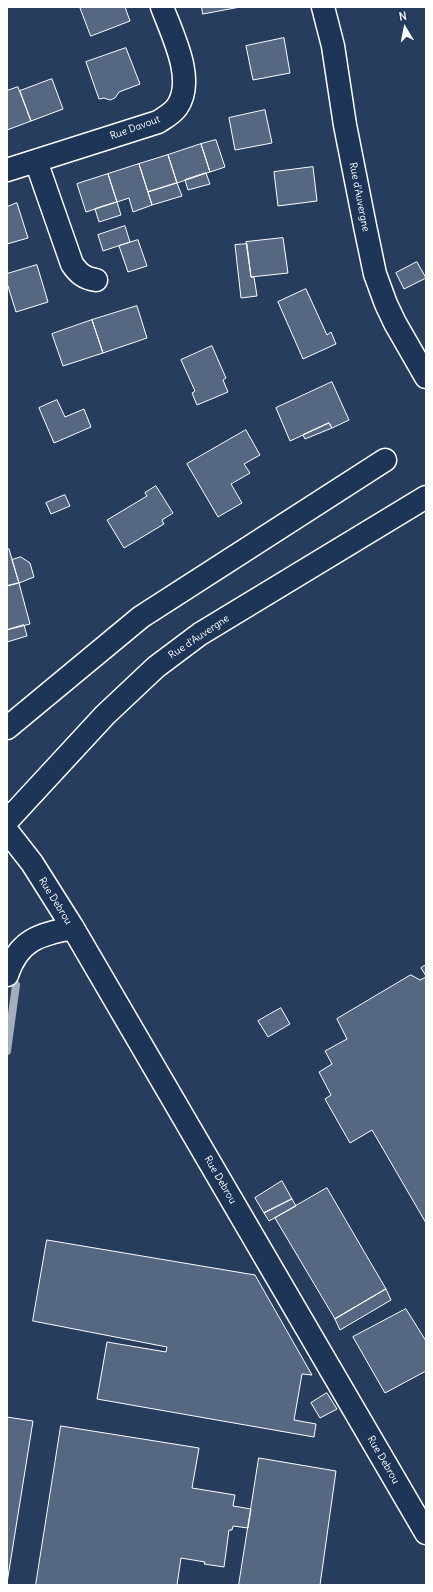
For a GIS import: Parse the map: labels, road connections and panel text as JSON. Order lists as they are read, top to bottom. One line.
{"streets":{"street":["Rue Davout","Rue d'Auvergne","Rue Debrou"]},"north":"top"}
